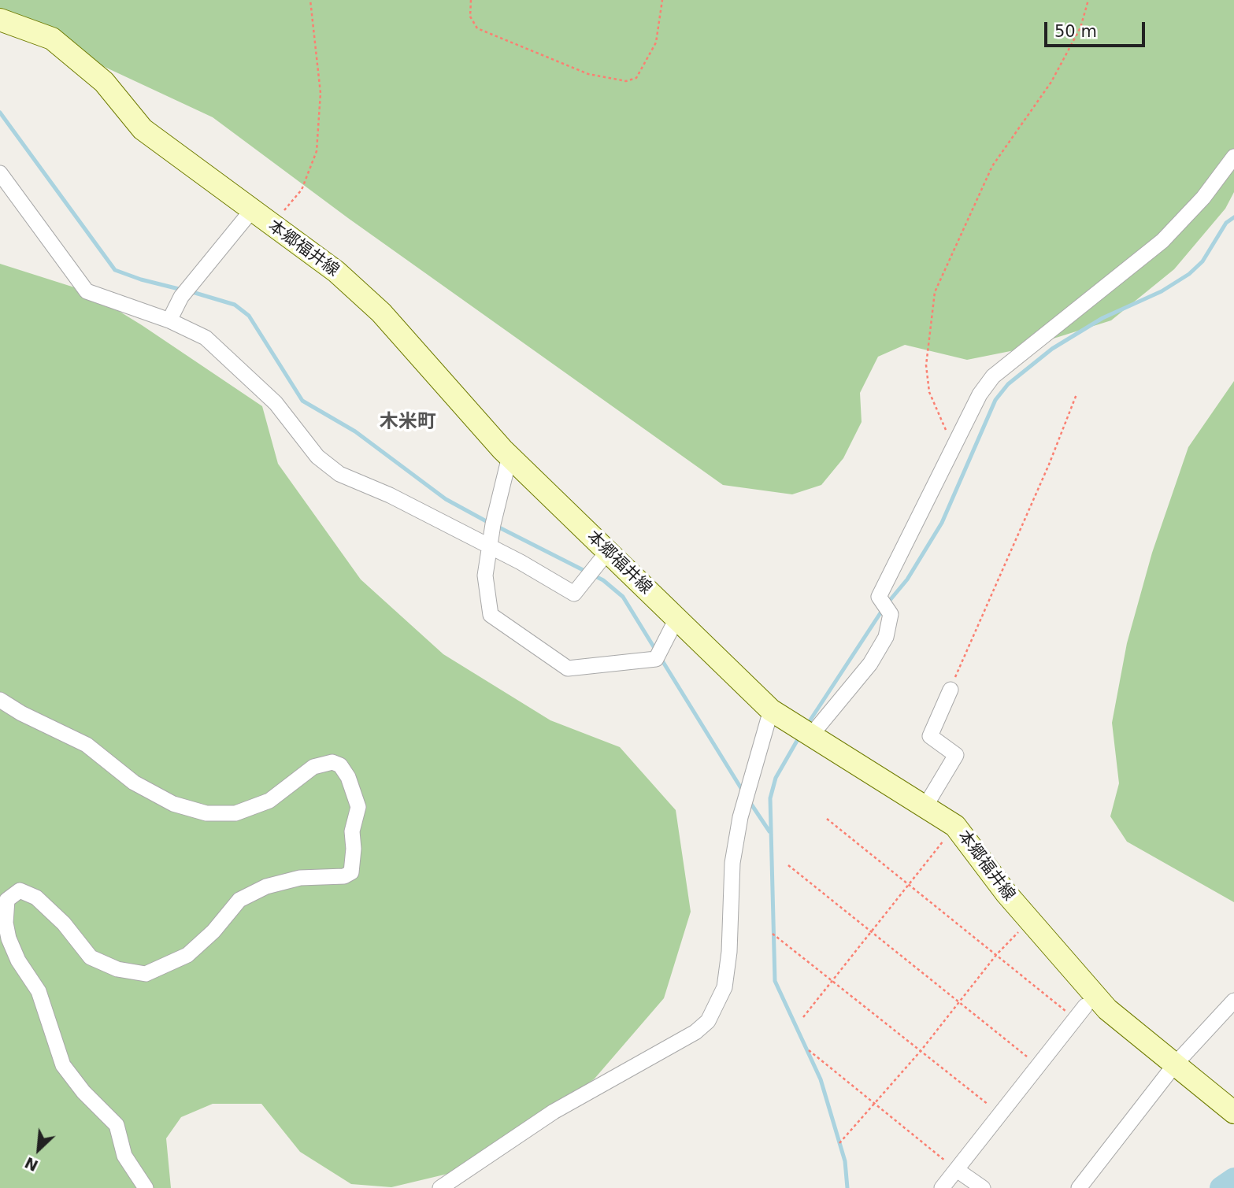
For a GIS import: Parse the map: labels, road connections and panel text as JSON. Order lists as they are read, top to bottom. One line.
{"streets":{"main road":["本郷福井線"]},"districts":["木米町"],"scale_bar":"50 m","north":"bottom left"}
